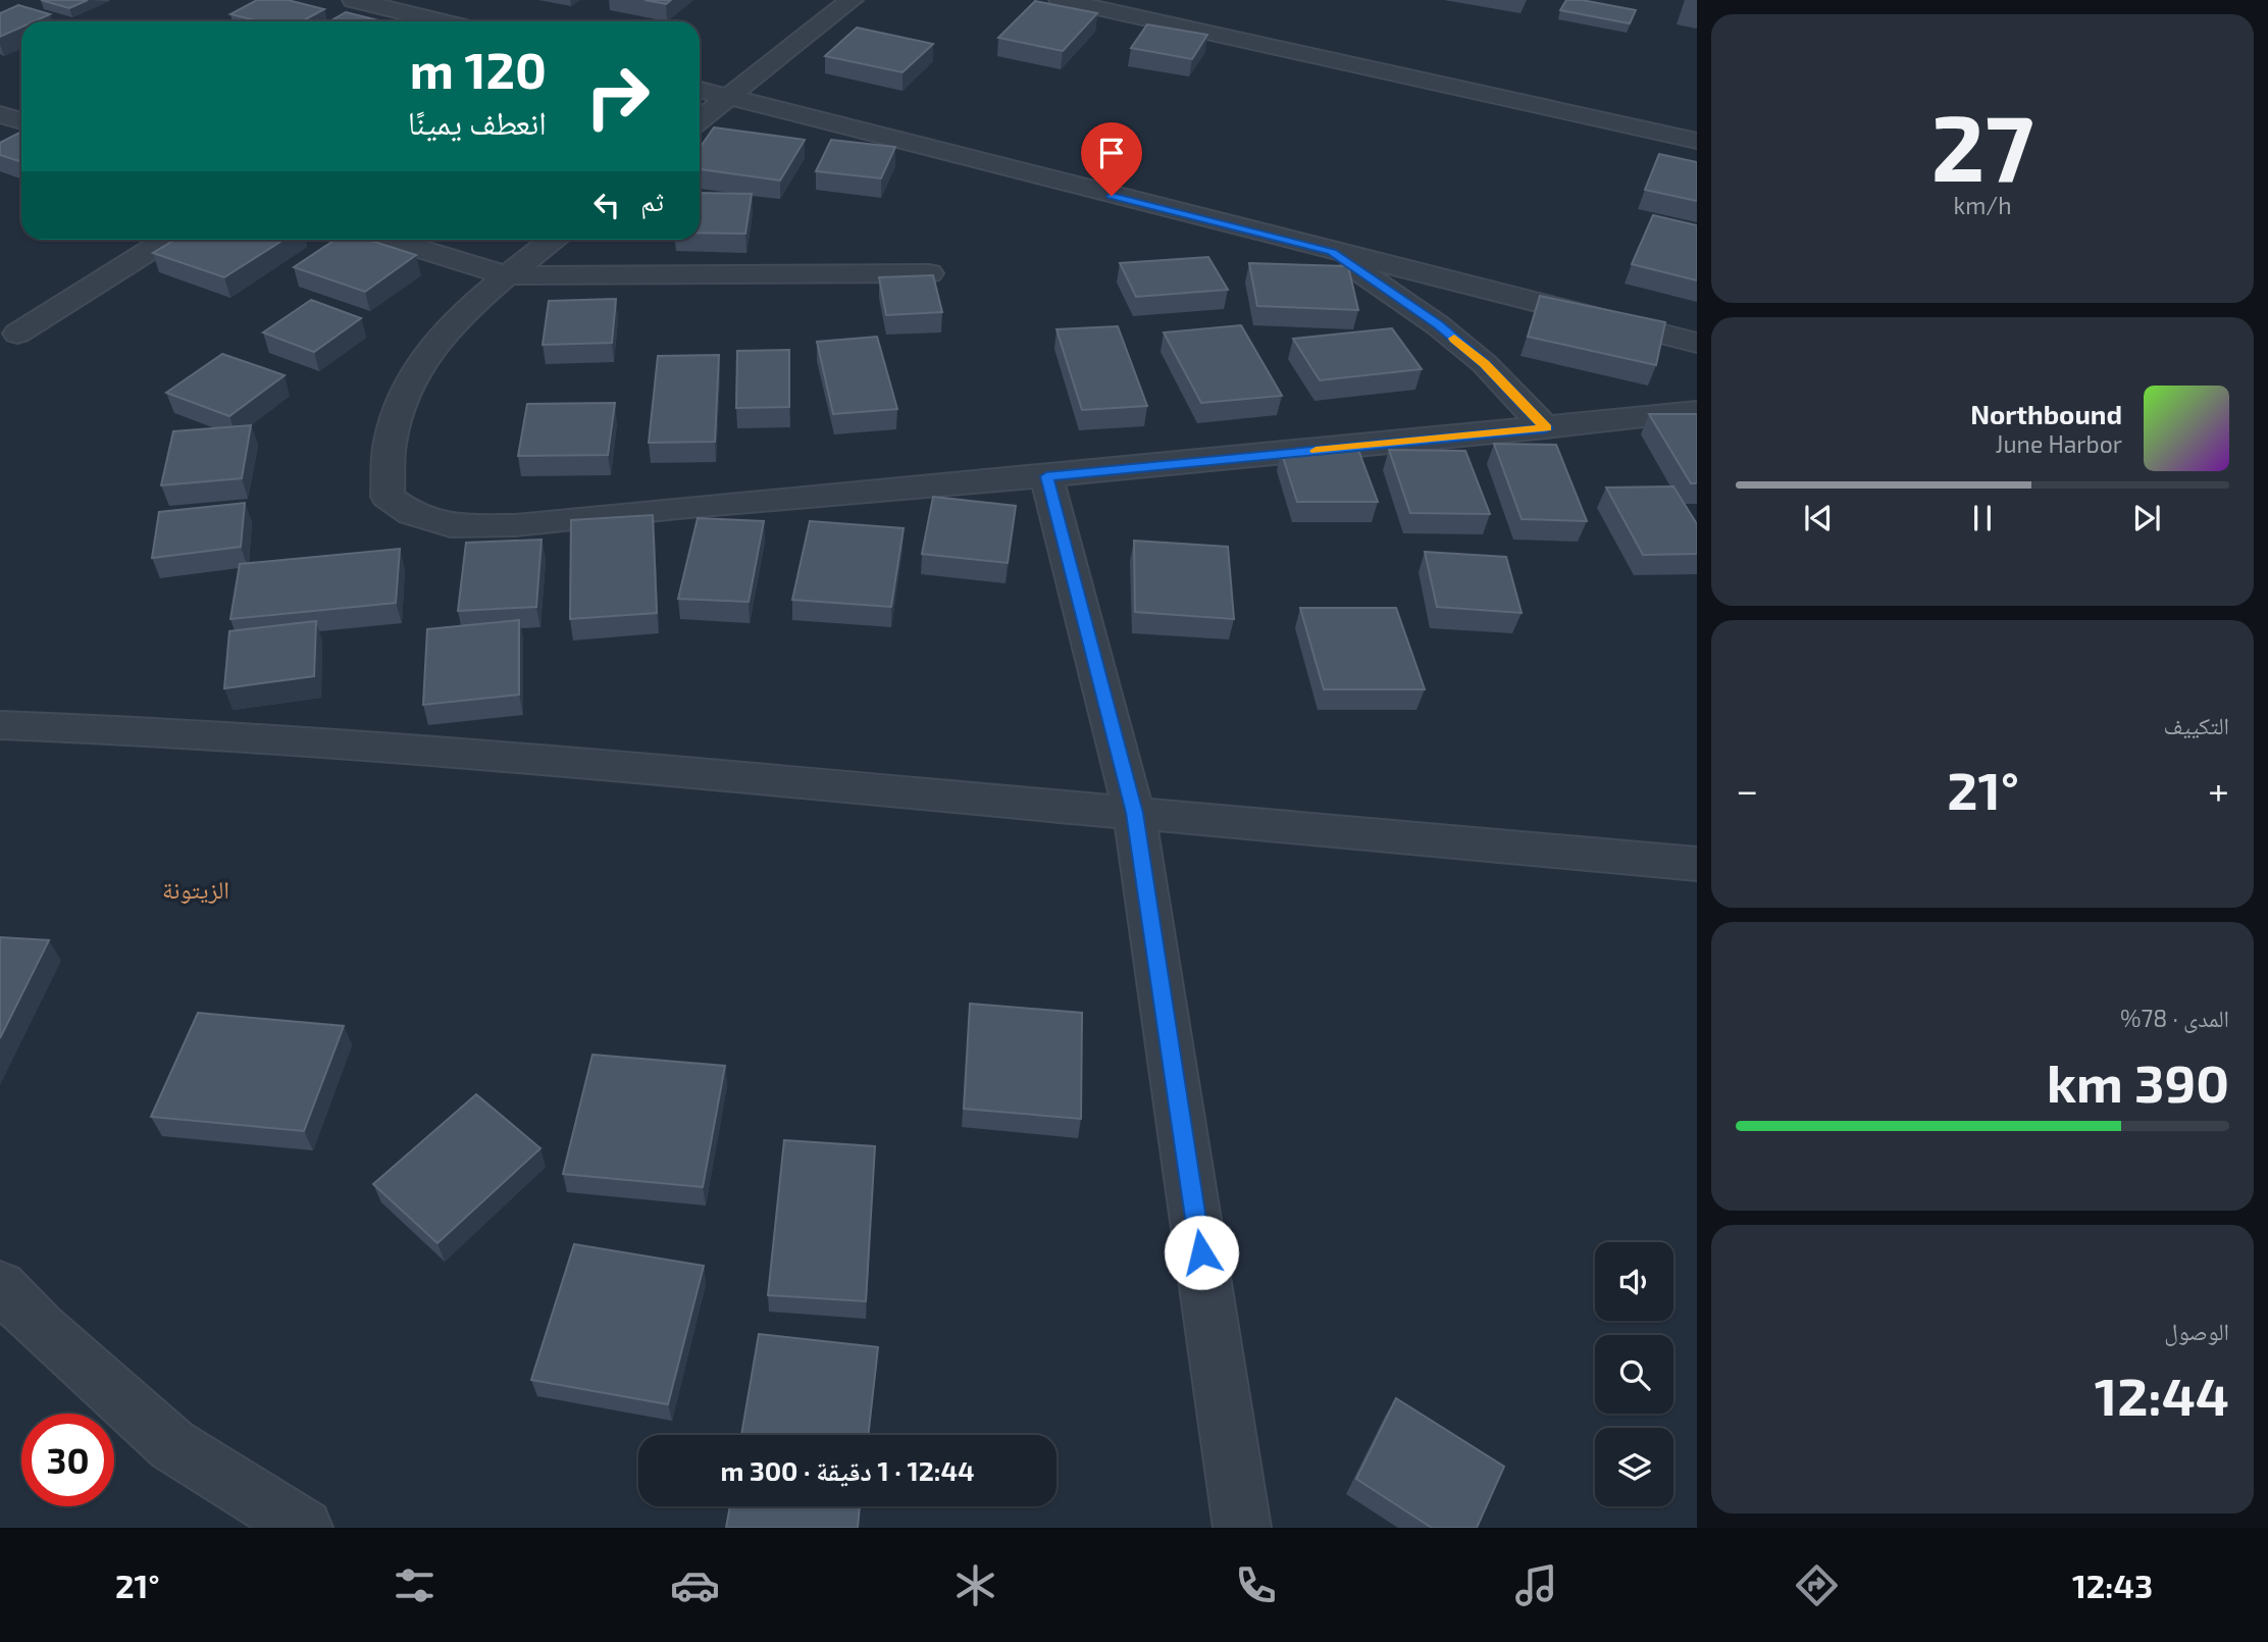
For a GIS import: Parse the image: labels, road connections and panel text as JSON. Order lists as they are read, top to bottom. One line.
{"districts":["الزيتونة"],"page":{"tile":[["27","km/h"],"التكييف",["المدى · 78%","390 km"],["الوصول","12:44"]],"turn":["120 m","انعطف يمينًا"],"then":"ثم","song":["Northbound","June Harbor"],"heat":["−","21°","+"],"limit":"30","trip":"12:44 · 1 دقيقة · 300 m","tabs":["12:43","21°"]}}
